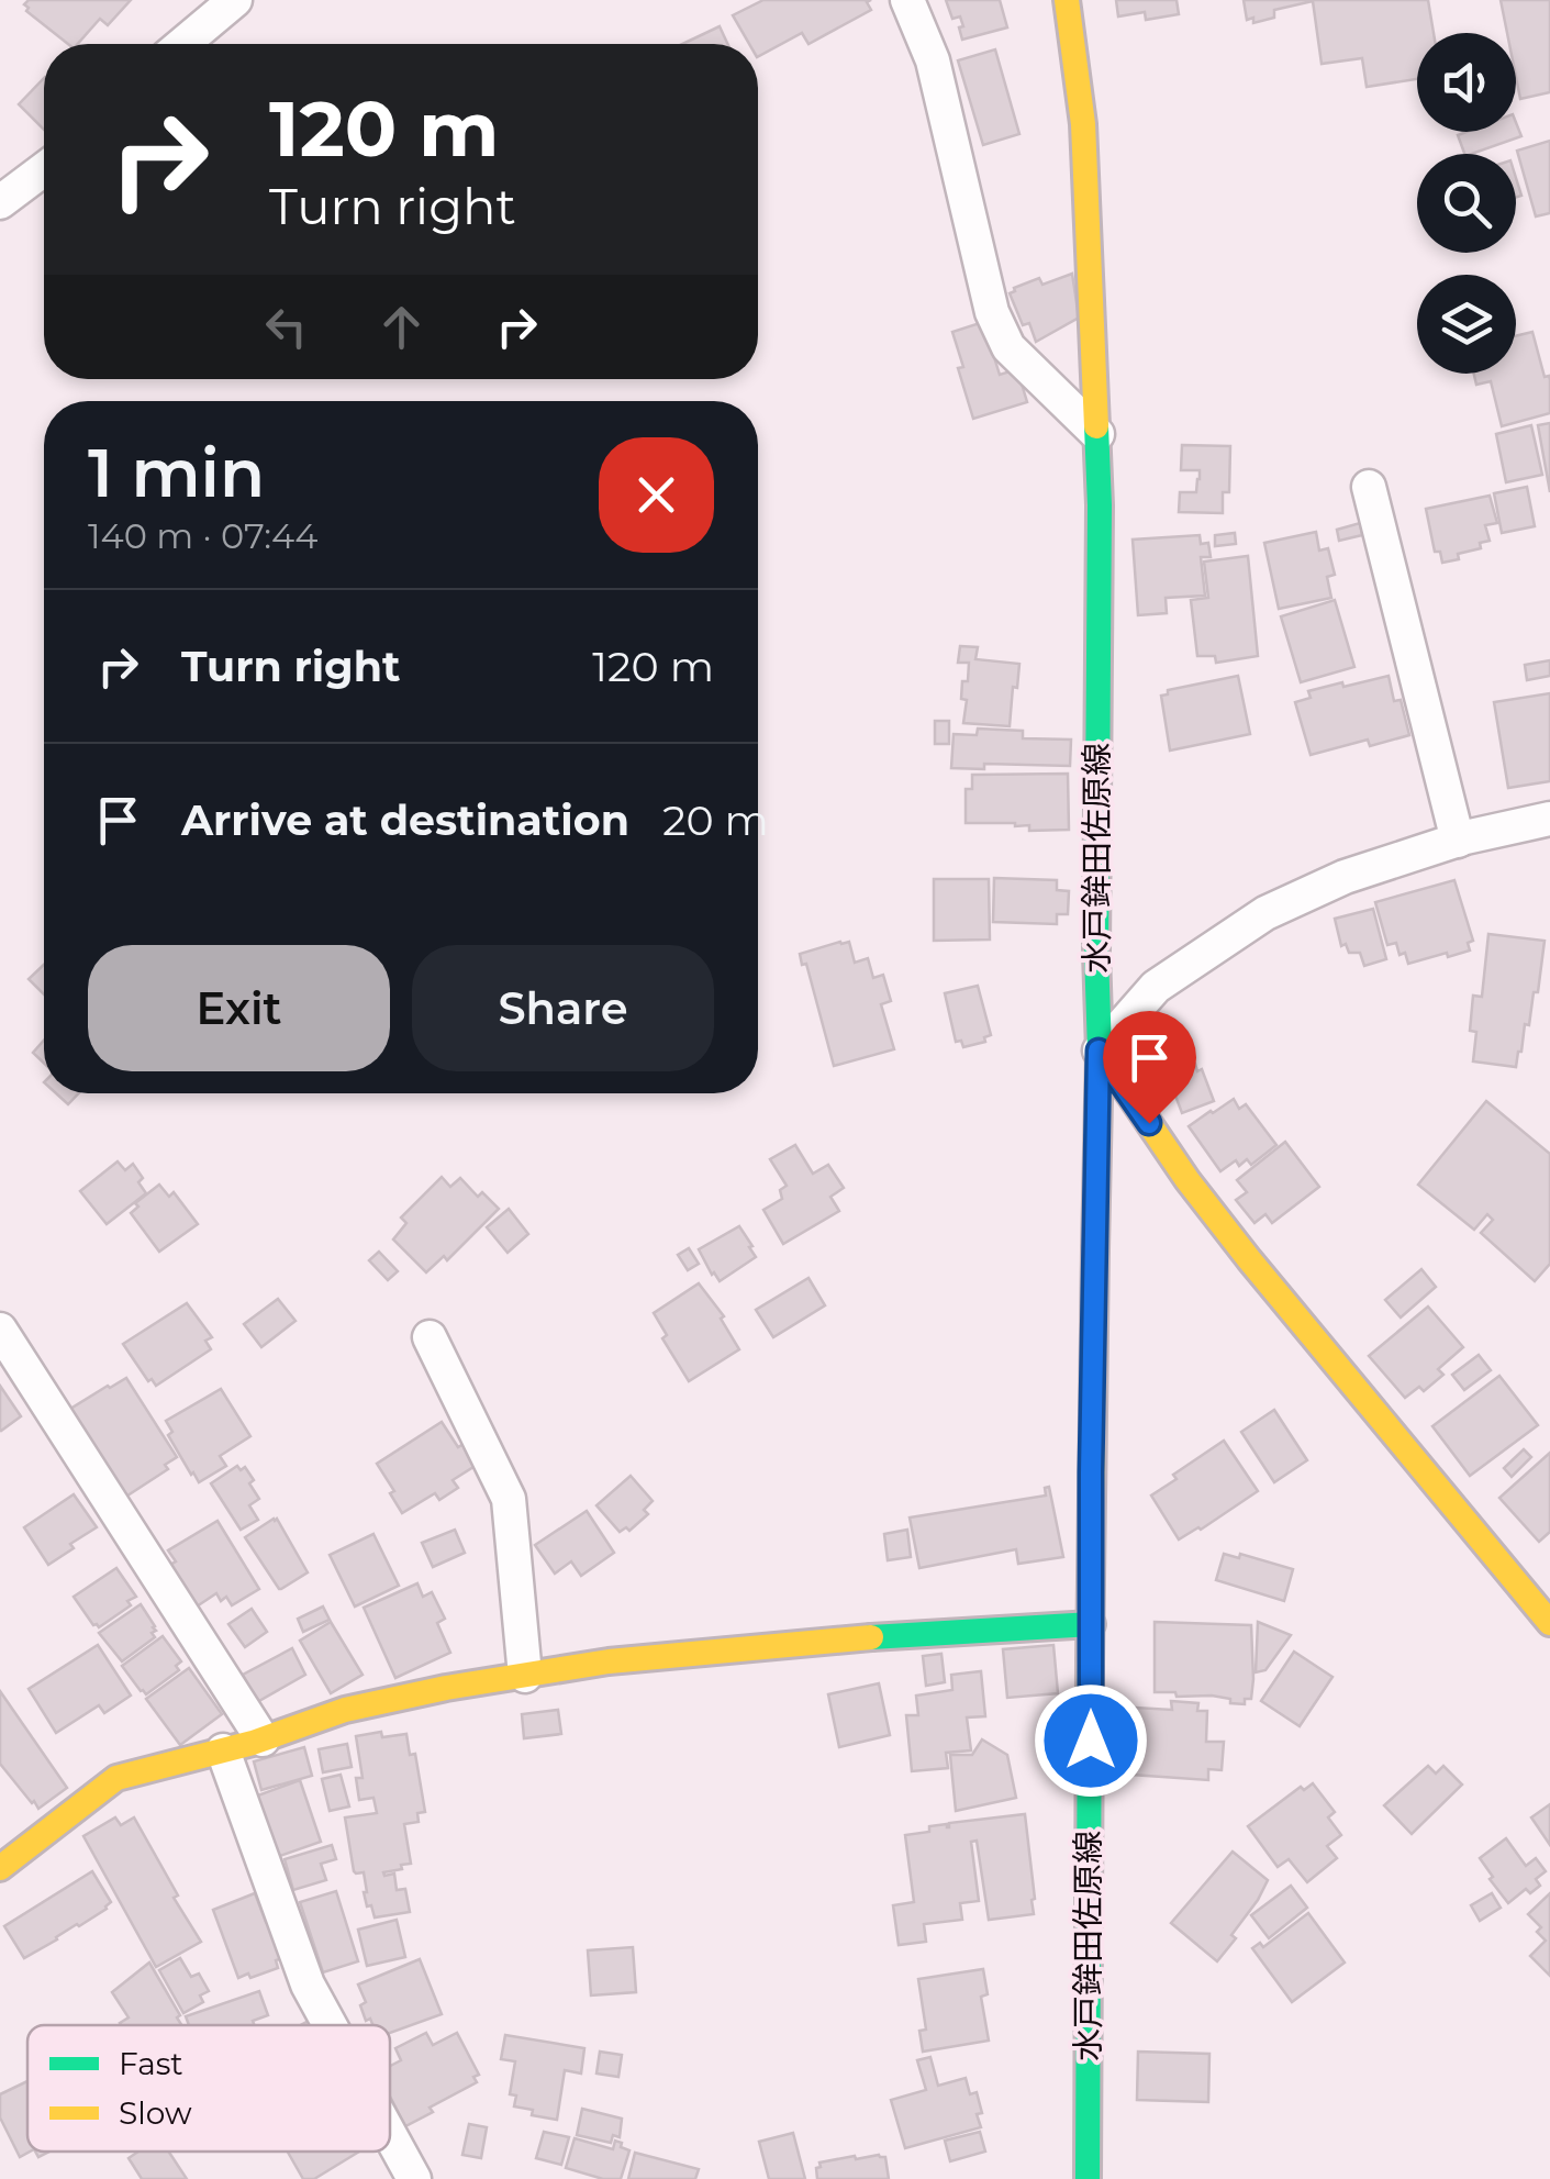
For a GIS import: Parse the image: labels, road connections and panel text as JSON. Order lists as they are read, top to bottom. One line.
{"streets":{"main road":["水戸鉾田佐原線"]},"legend":["Fast","Slow"],"page":{"turn":["120 m","Turn right"],"heading":["1 min","140 m · 07:44"],"list":[{"name":"Turn right","value":"120 m"},{"name":"Arrive at destination","value":"20 m"}],"buttons":["Exit","Share"]}}
